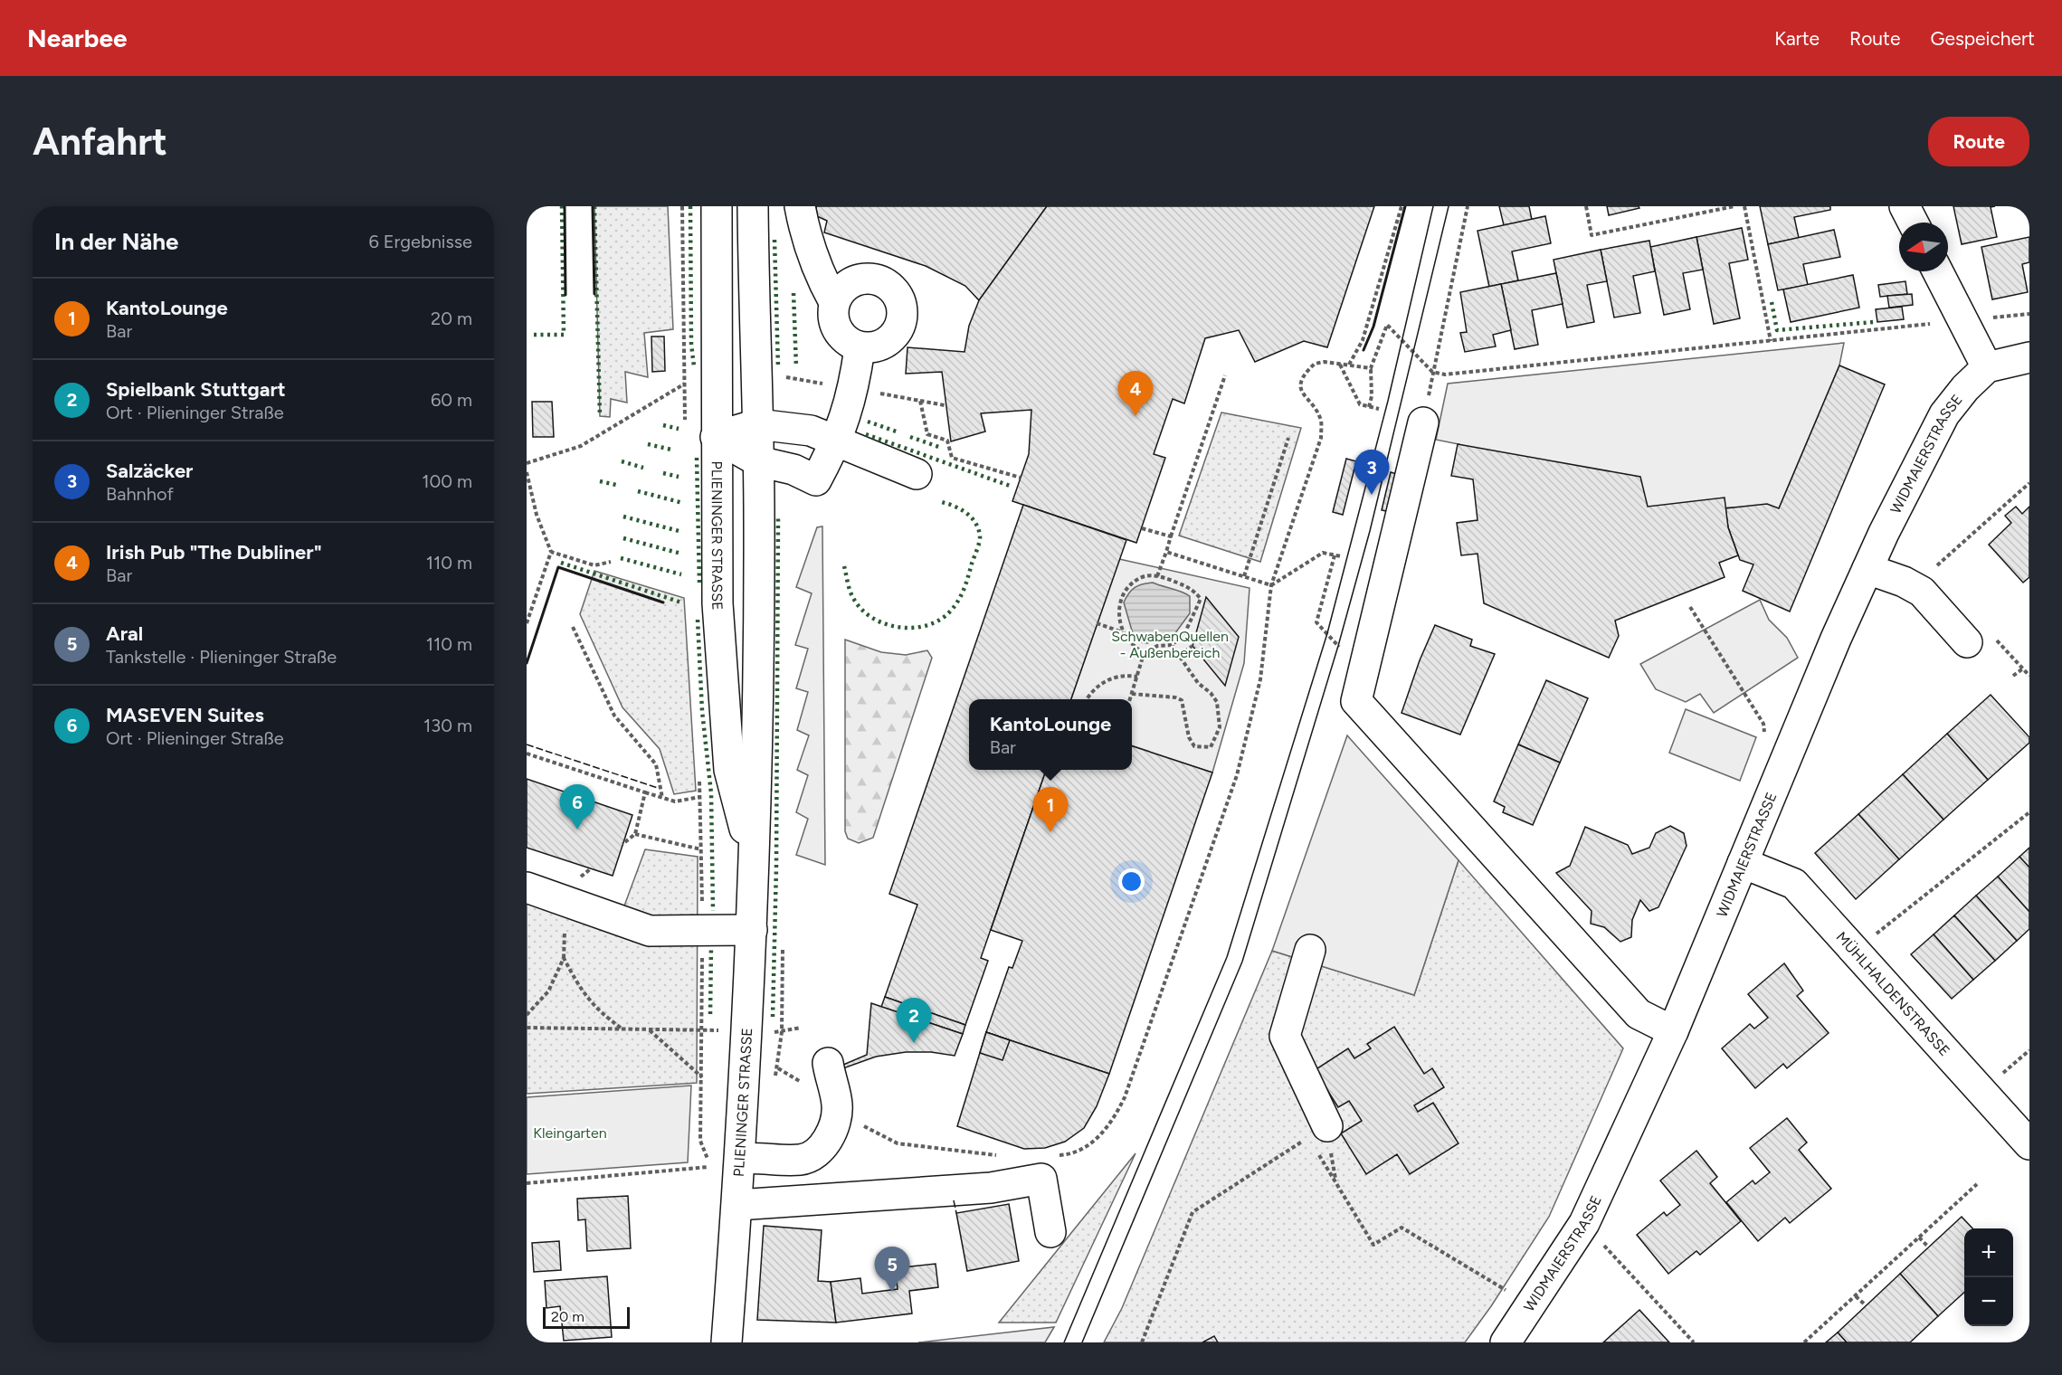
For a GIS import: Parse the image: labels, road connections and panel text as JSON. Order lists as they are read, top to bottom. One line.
{"streets":{"main road":["WIDMAIERSTRASSE","PLIENINGER STRASSE","MÜHLHALDENSTRASSE"]},"crossings":[["WIDMAIERSTRASSE","MÜHLHALDENSTRASSE"]],"parks":["SchwabenQuellen - Außenbereich","Kleingarten"],"scale_bar":"20 m","north":"left","page":{"header":"Nearbee","nav":["Karte","Route","Gespeichert"],"buttons":"Route","title":"Anfahrt","heading":["In der Nähe","6 Ergebnisse"],"list":[{"mark":"1","name":"KantoLounge","note":"Bar","value":"20 m"},{"mark":"2","name":"Spielbank Stuttgart","note":"Ort · Plieninger Straße","value":"60 m"},{"mark":"3","name":"Salzäcker","note":"Bahnhof","value":"100 m"},{"mark":"4","name":"Irish Pub \"The Dubliner\"","note":"Bar","value":"110 m"},{"mark":"5","name":"Aral","note":"Tankstelle · Plieninger Straße","value":"110 m"},{"mark":"6","name":"MASEVEN Suites","note":"Ort · Plieninger Straße","value":"130 m"}],"pins":["4","3","6","1","2","5"],"popup":["KantoLounge","Bar"],"map_buttons":["+","−"],"scale":"20 m"}}
